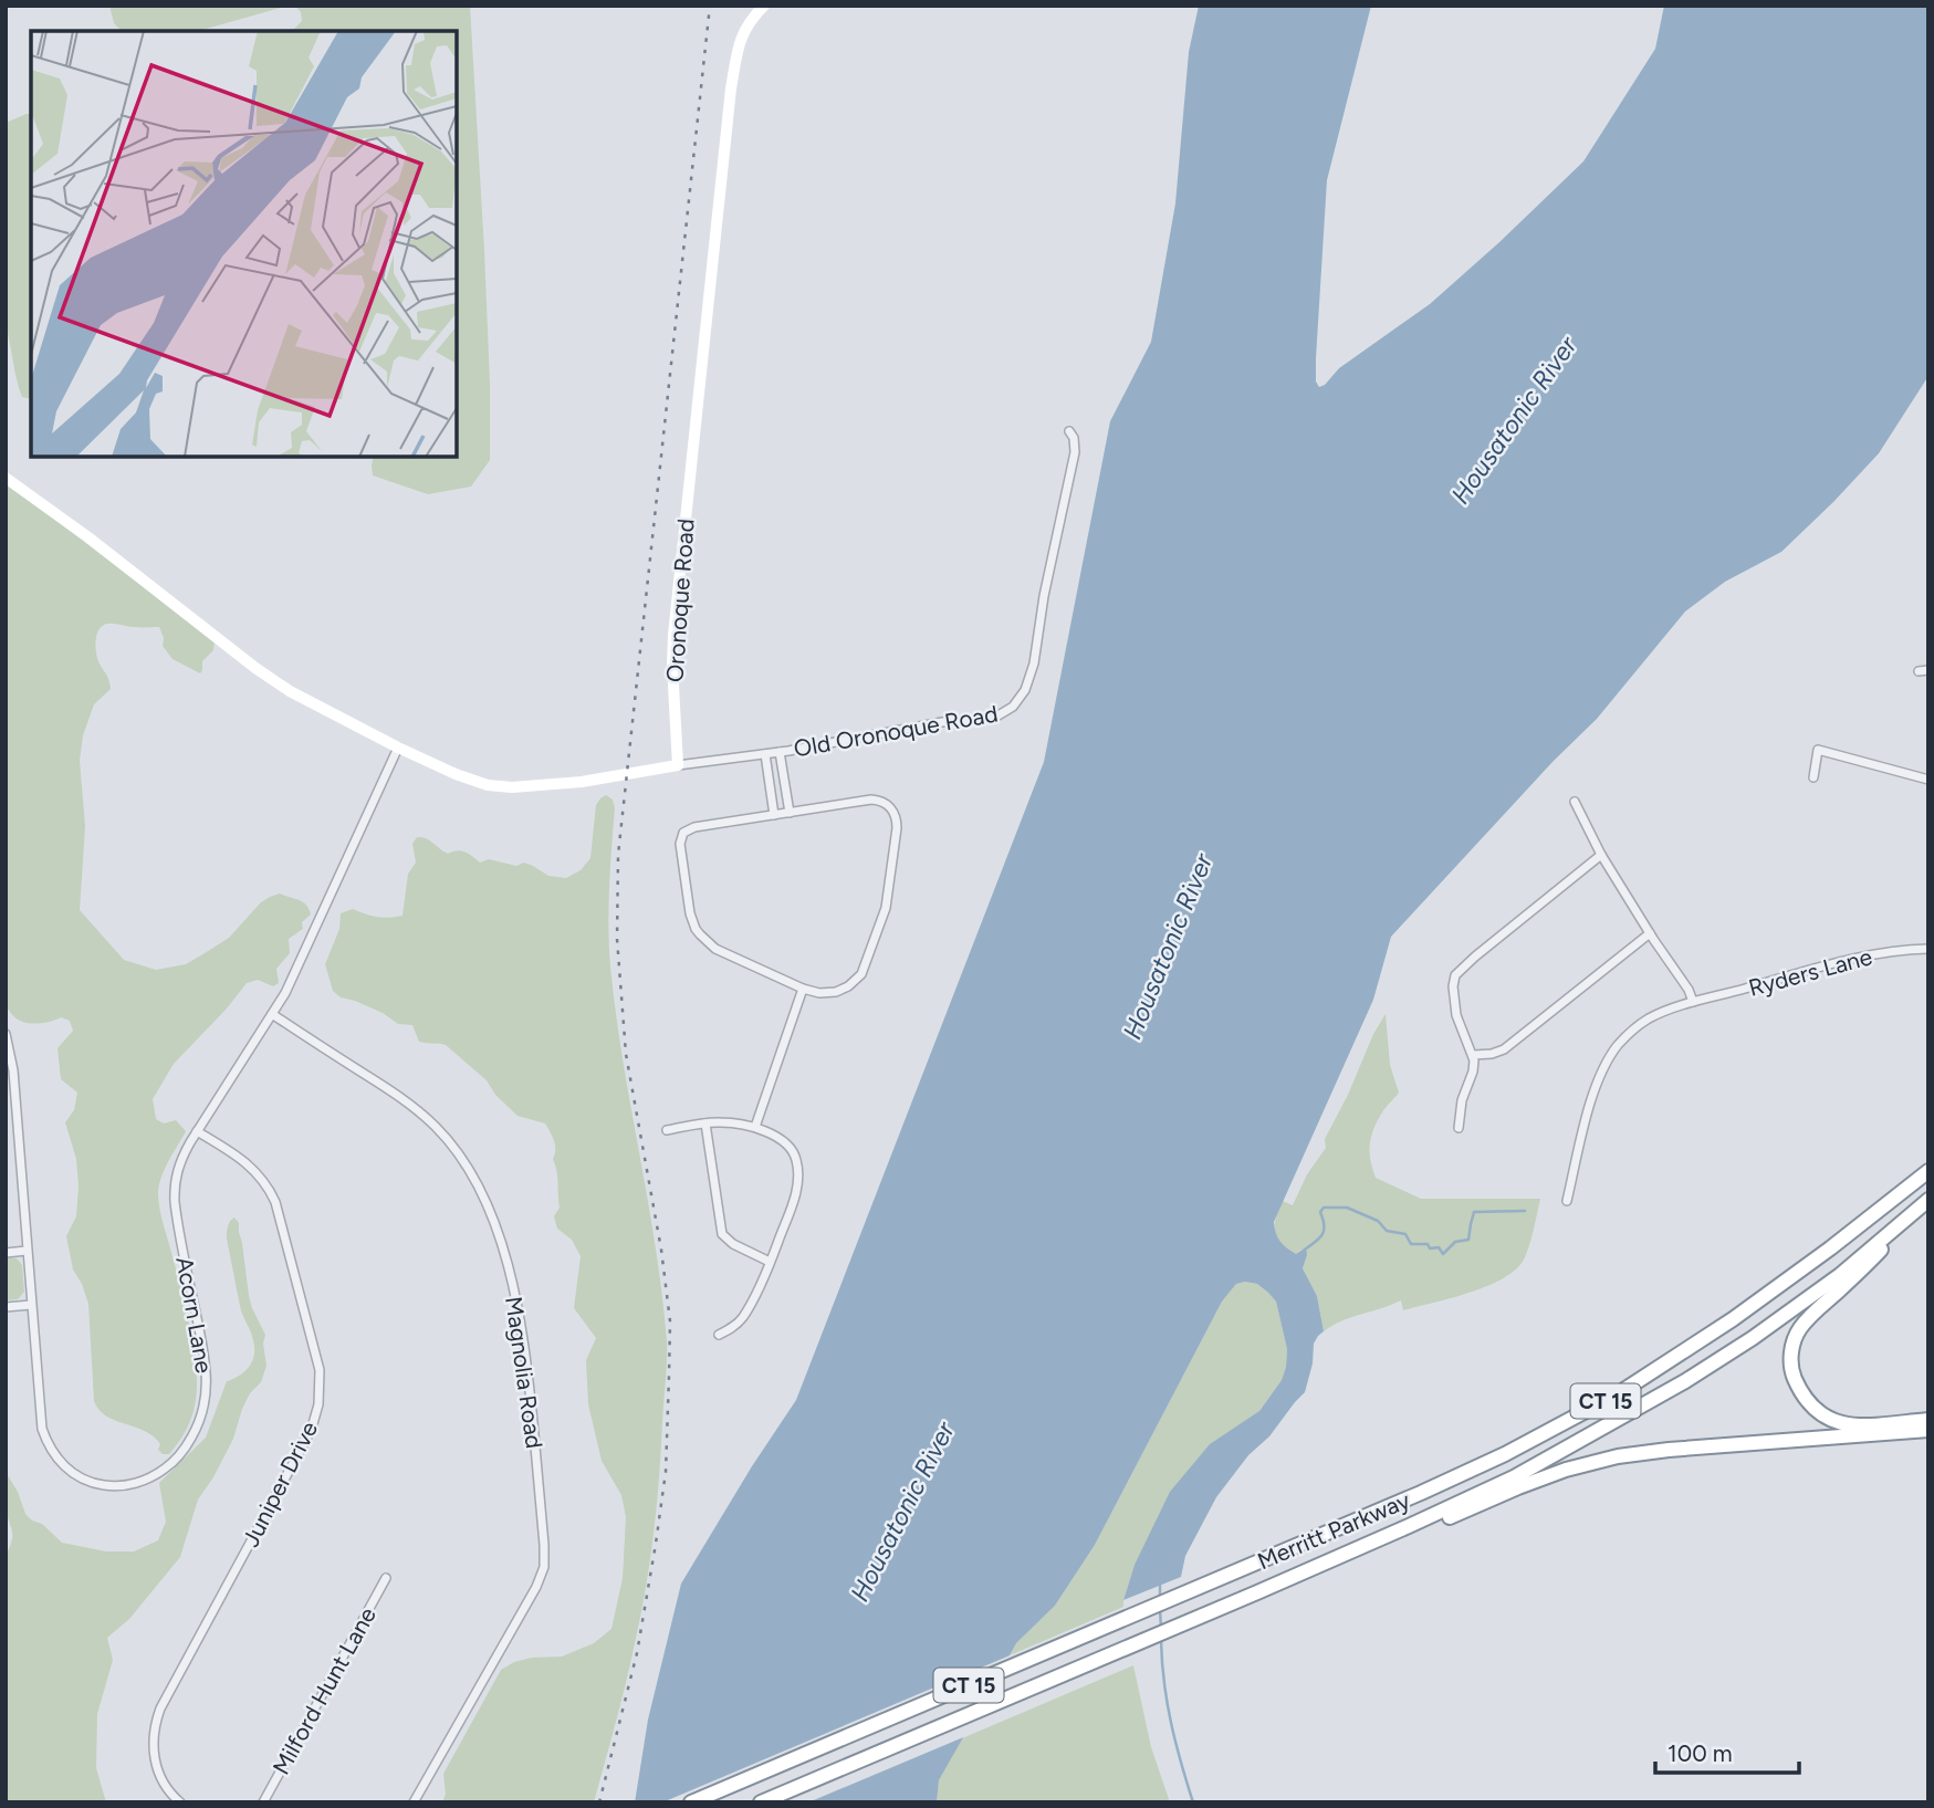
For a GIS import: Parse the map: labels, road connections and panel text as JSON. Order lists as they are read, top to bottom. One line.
{"streets":{"highway":["CT 15","Merritt Parkway"],"street":["Oronoque Road","Old Oronoque Road","Ryders Lane","Acorn Lane","Magnolia Road","Juniper Drive","Milford Hunt Lane"]},"crossings":[["Oronoque Road","Old Oronoque Road"],["Acorn Lane","Magnolia Road"],["Acorn Lane","Juniper Drive"]],"water":["Housatonic River"],"scale_bar":"100 m"}
